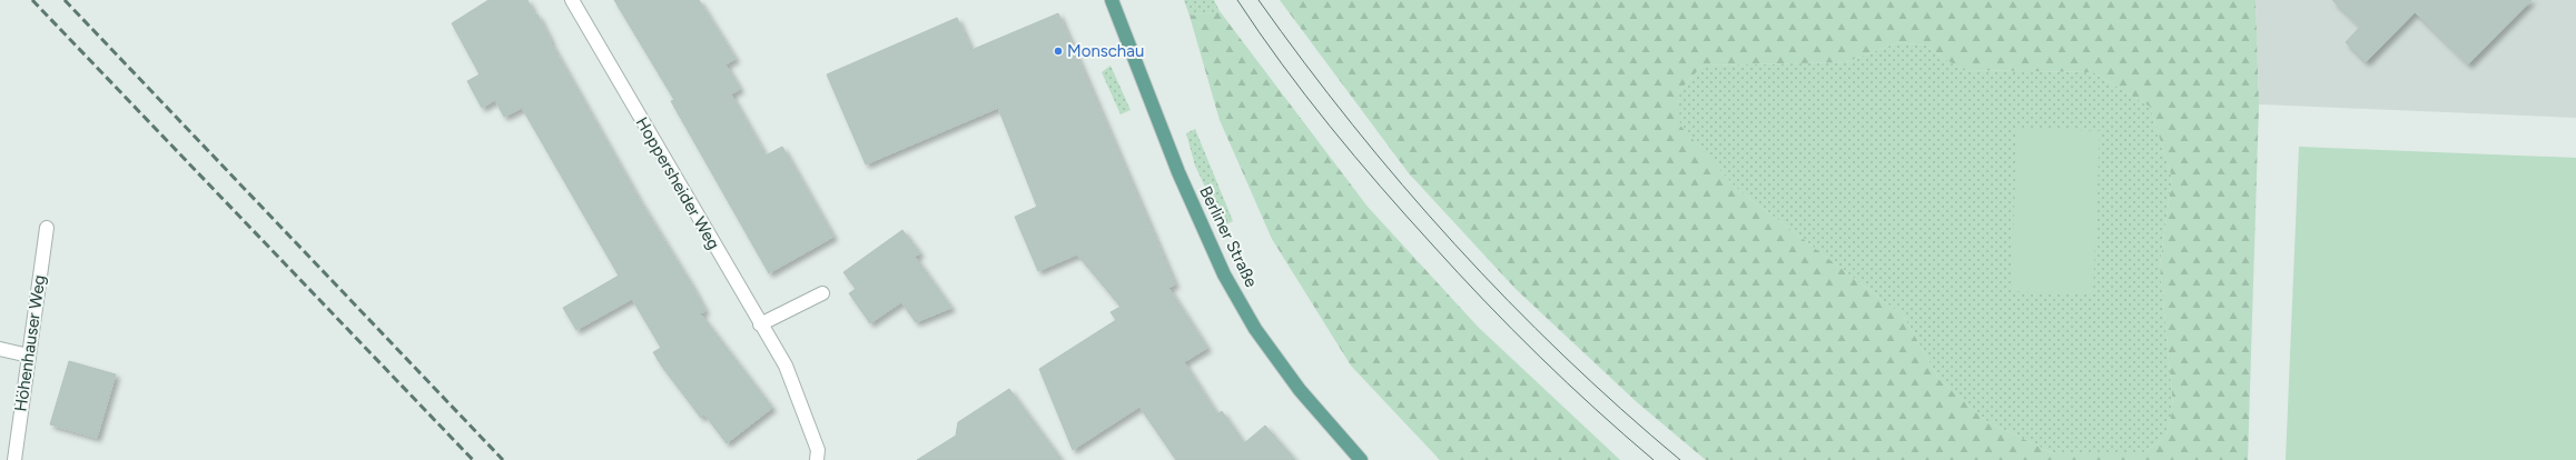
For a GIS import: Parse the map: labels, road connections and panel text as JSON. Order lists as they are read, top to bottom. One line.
{"streets":{"main road":["Berliner Straße"],"street":["Hoppersheider Weg","Höhenhauser Weg"]},"places":["Monschau"]}
